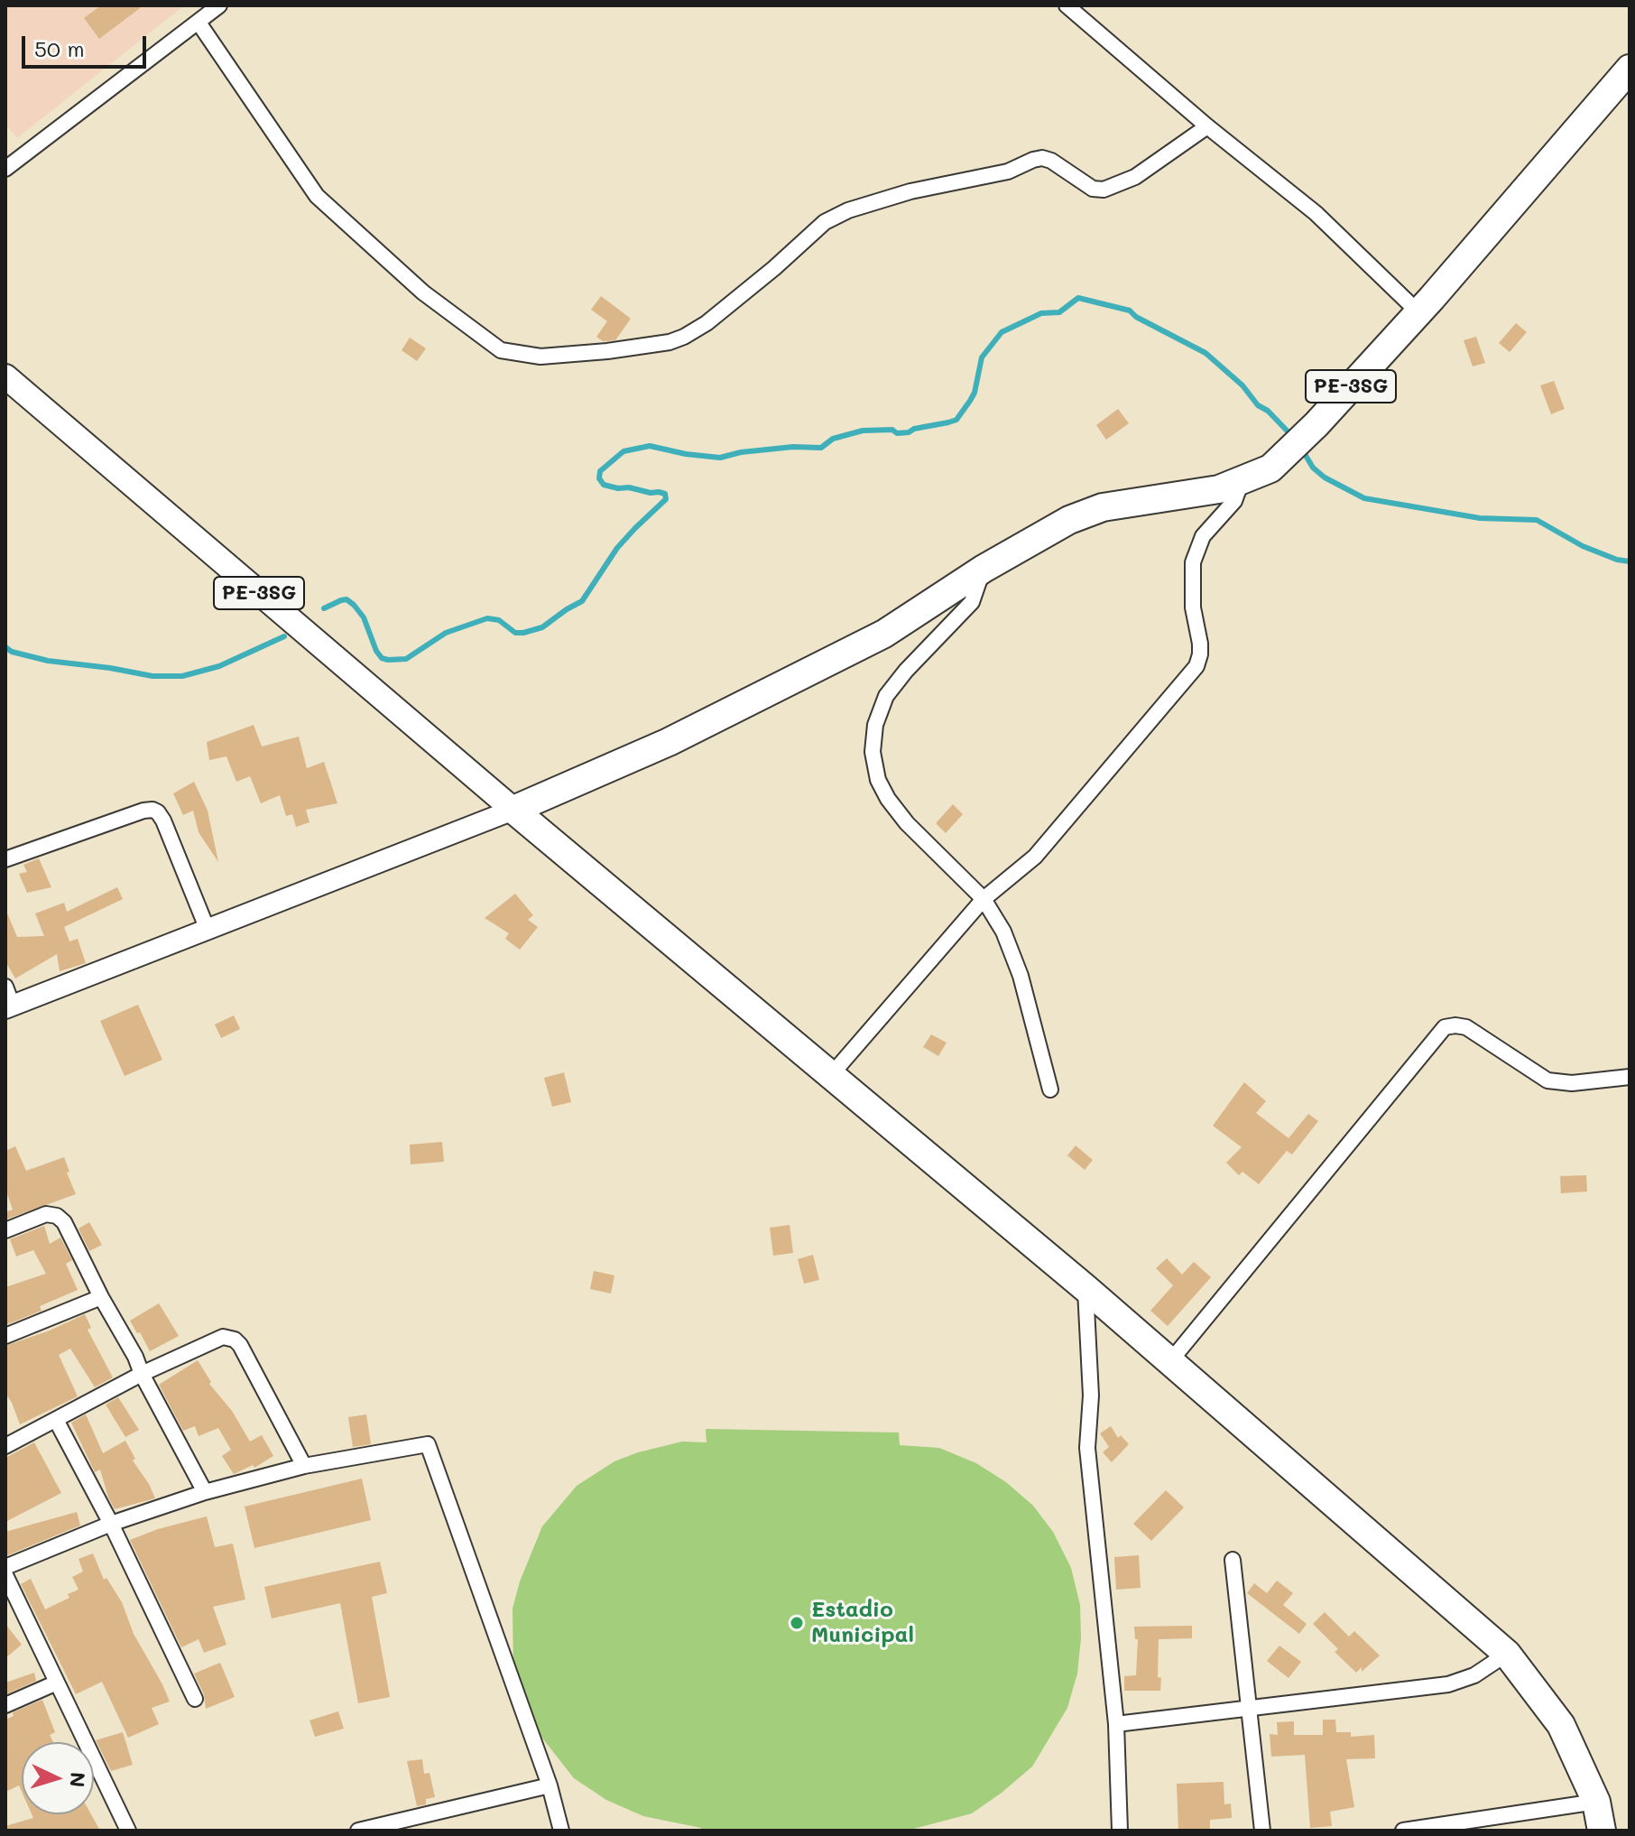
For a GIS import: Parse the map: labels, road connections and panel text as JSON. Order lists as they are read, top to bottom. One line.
{"streets":{"highway":["PE-3SG"]},"places":["Estadio Municipal"],"scale_bar":"50 m","north":"right"}
